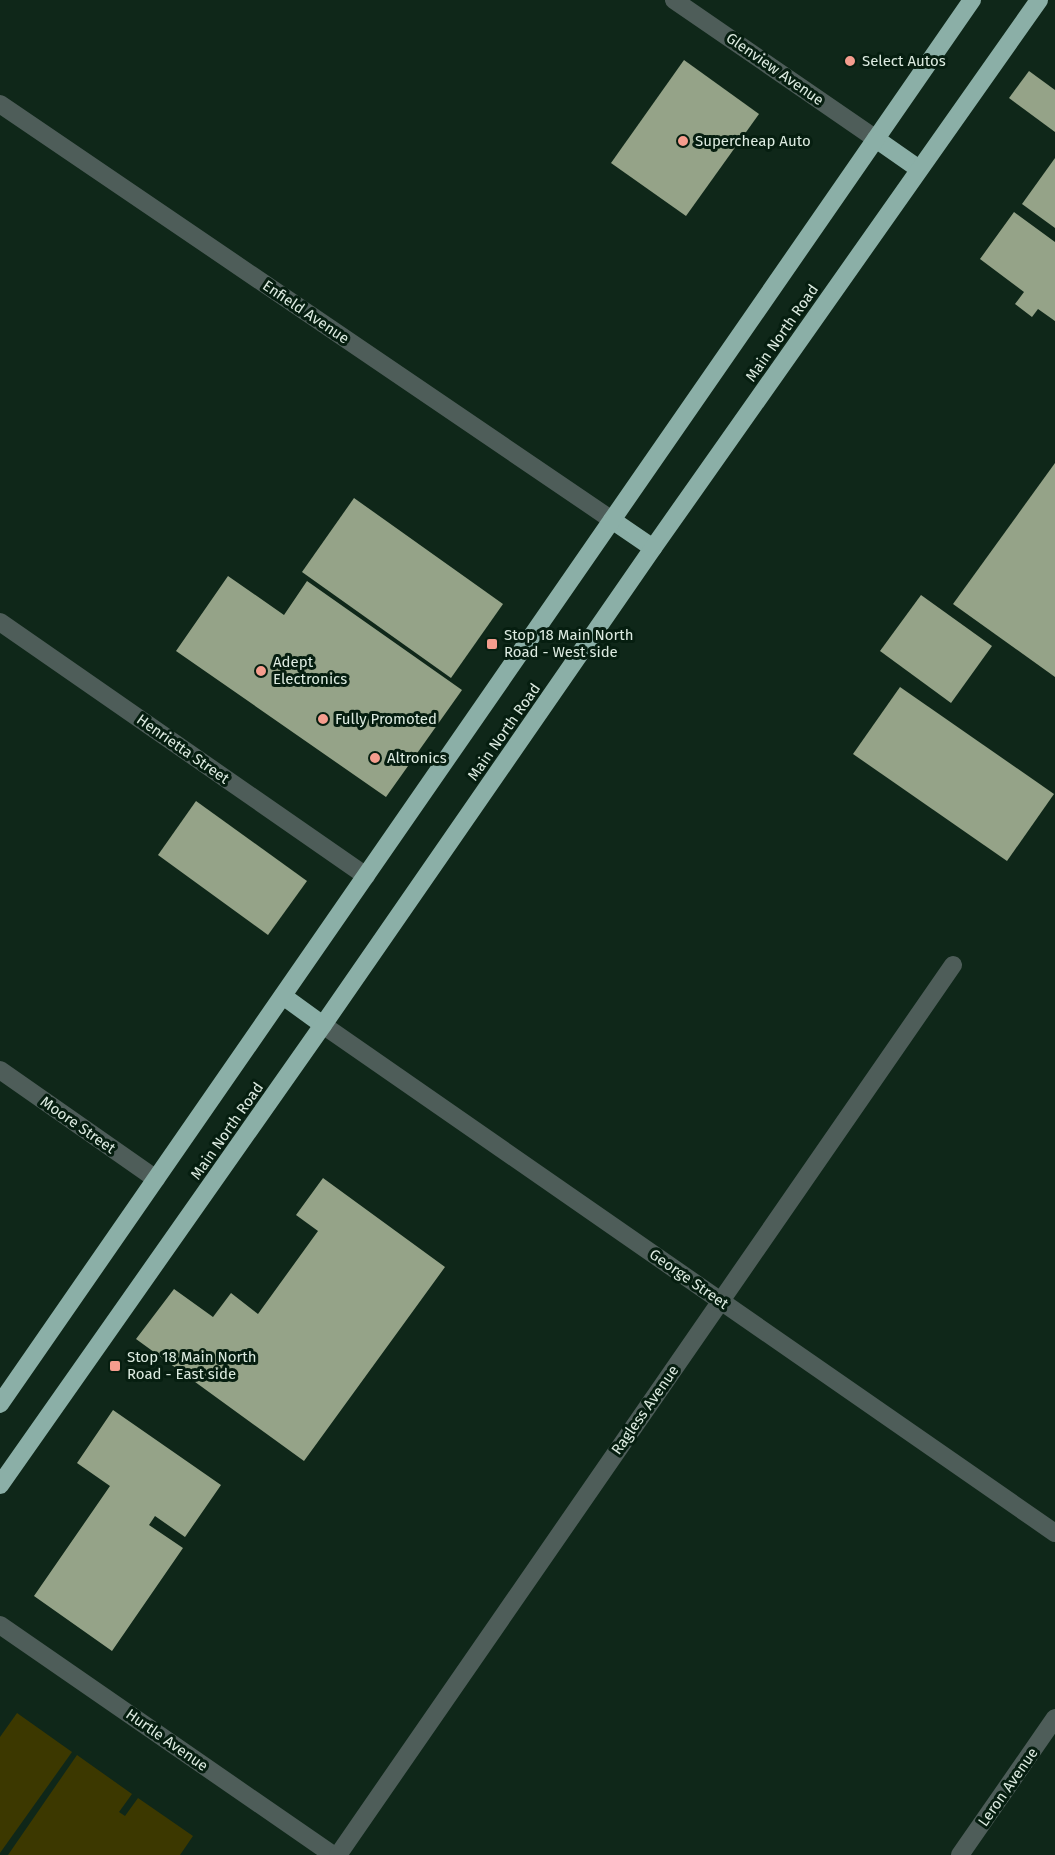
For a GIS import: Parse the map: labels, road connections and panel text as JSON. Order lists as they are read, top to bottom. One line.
{"streets":{"highway":["Main North Road"],"street":["Glenview Avenue","Enfield Avenue","Henrietta Street","Moore Street","George Street","Ragless Avenue","Hurtle Avenue","Leron Avenue"]},"crossings":[["Glenview Avenue","Main North Road"],["Enfield Avenue","Main North Road"],["Main North Road","Henrietta Street"],["Main North Road","Moore Street"],["Main North Road","George Street"],["George Street","Ragless Avenue"]],"places":{"other":["Select Autos","Supercheap Auto","Adept Electronics","Fully Promoted","Altronics"],"transit":["Stop 18 Main North Road - West side","Stop 18 Main North Road - East side"]}}
